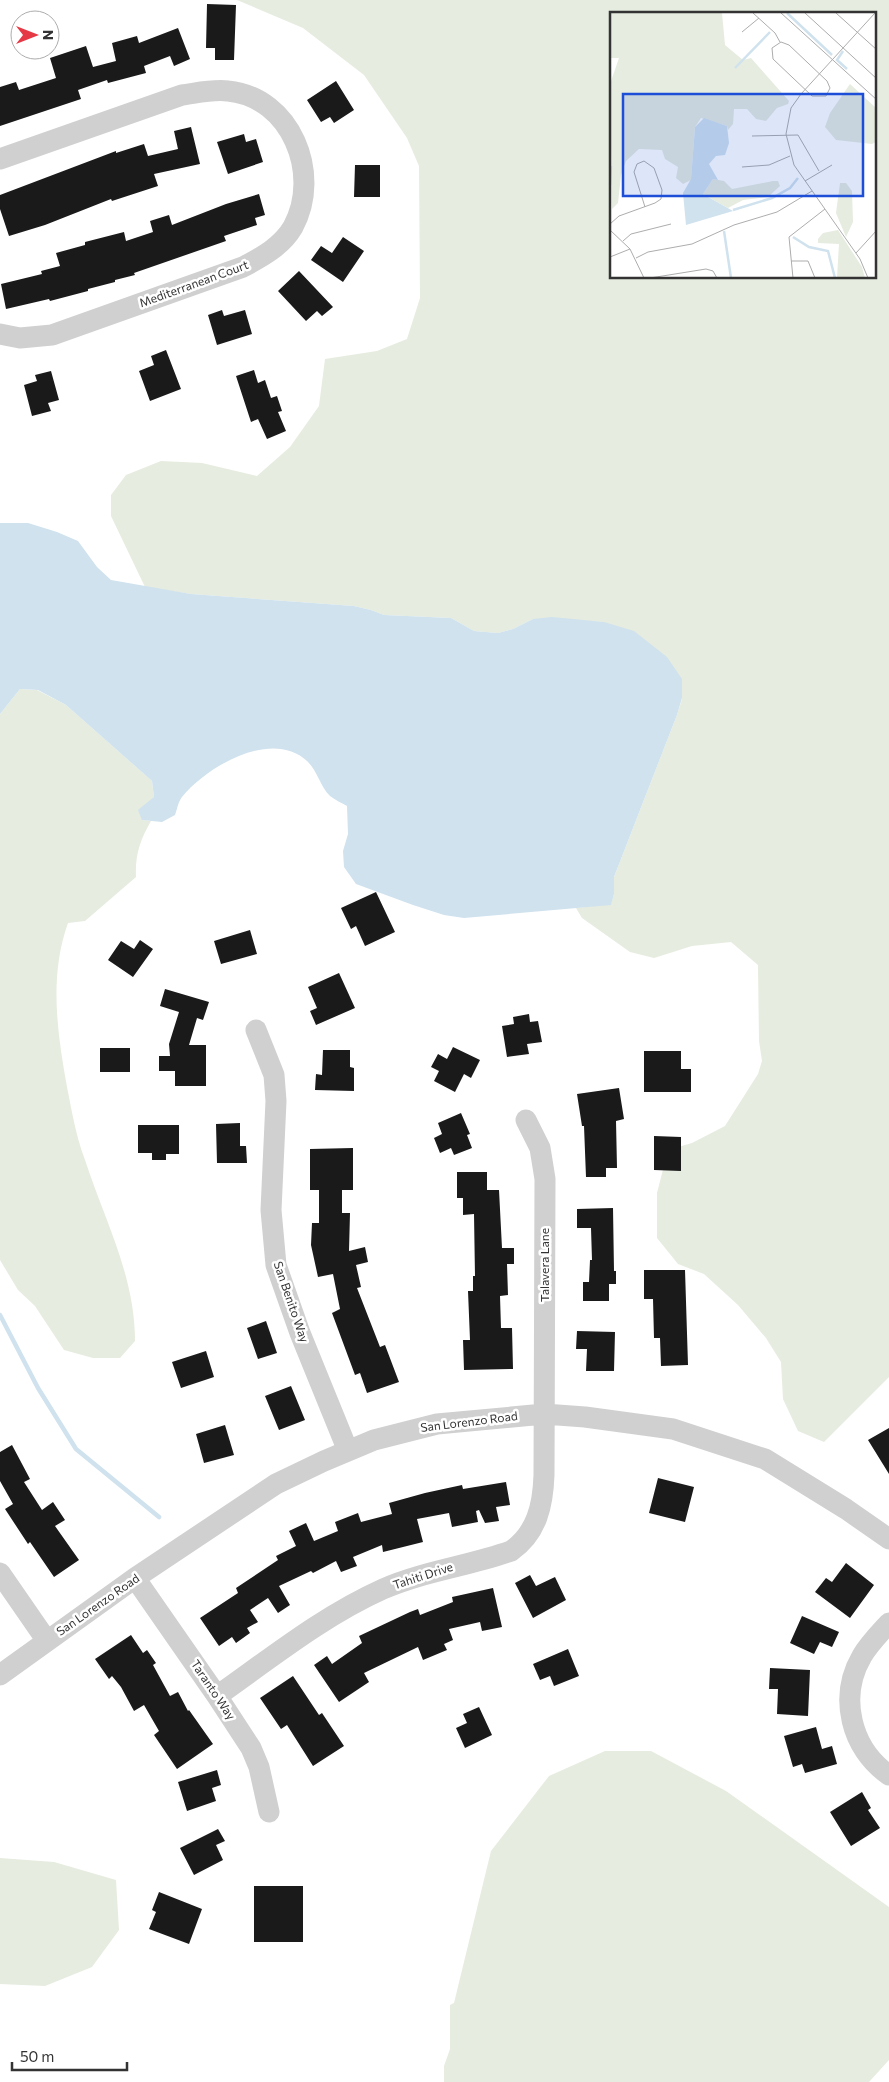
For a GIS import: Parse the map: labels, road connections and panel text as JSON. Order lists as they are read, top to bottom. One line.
{"streets":{"street":["Mediterranean Court","Talavera Lane","San Benito Way","San Lorenzo Road","Tahiti Drive","Taranto Way"]},"crossings":[["Talavera Lane","San Lorenzo Road"],["Talavera Lane","Tahiti Drive"],["San Benito Way","San Lorenzo Road"],["San Lorenzo Road","Tahiti Drive"],["San Lorenzo Road","Taranto Way"],["Tahiti Drive","Taranto Way"]],"scale_bar":"50 m","north":"right"}
